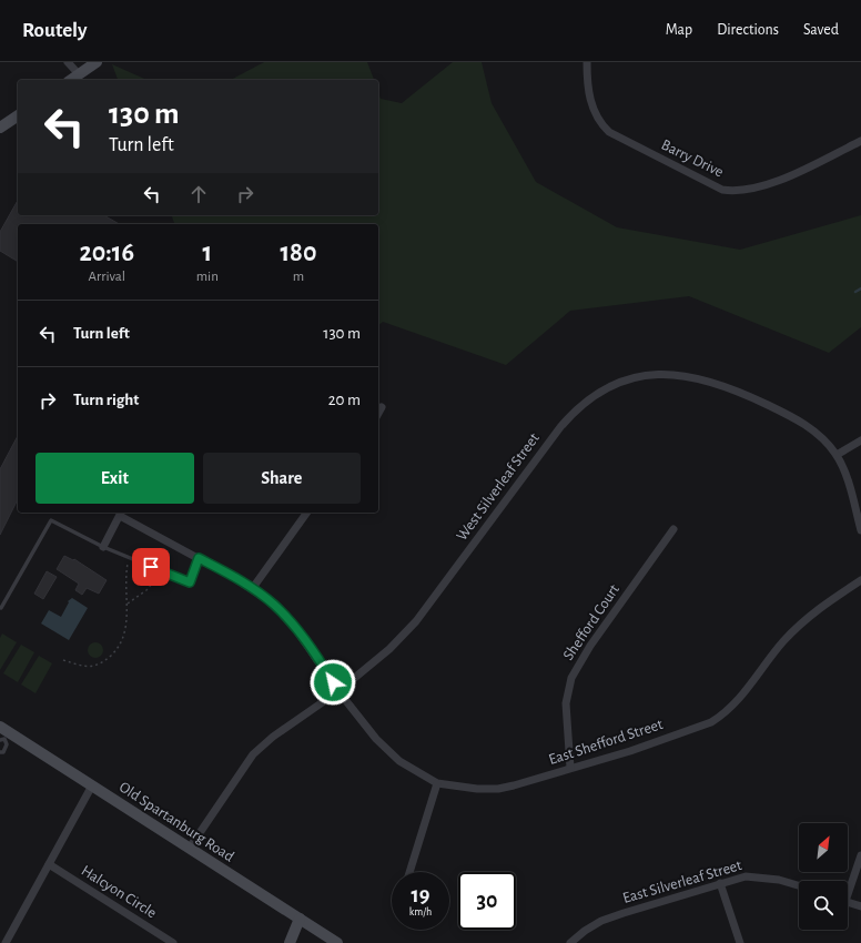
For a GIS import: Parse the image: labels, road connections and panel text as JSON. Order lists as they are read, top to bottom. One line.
{"streets":{"street":["Barry Drive","West Silverleaf Street","Shefford Court","East Shefford Street","Old Spartanburg Road","East Silverleaf Street","Halcyon Circle"]},"crossings":[["West Silverleaf Street","East Shefford Street"],["West Silverleaf Street","Old Spartanburg Road"],["Shefford Court","East Shefford Street"]],"north":"top right","page":{"header":"Routely","nav":["Map","Directions","Saved"],"turn":["130 m","Turn left"],"eta":["20:16","Arrival","1","min","180","m"],"list":[{"name":"Turn left","value":"130 m"},{"name":"Turn right","value":"20 m"}],"buttons":["Exit","Share"],"speed":"19 km/h","limit":"30"}}
